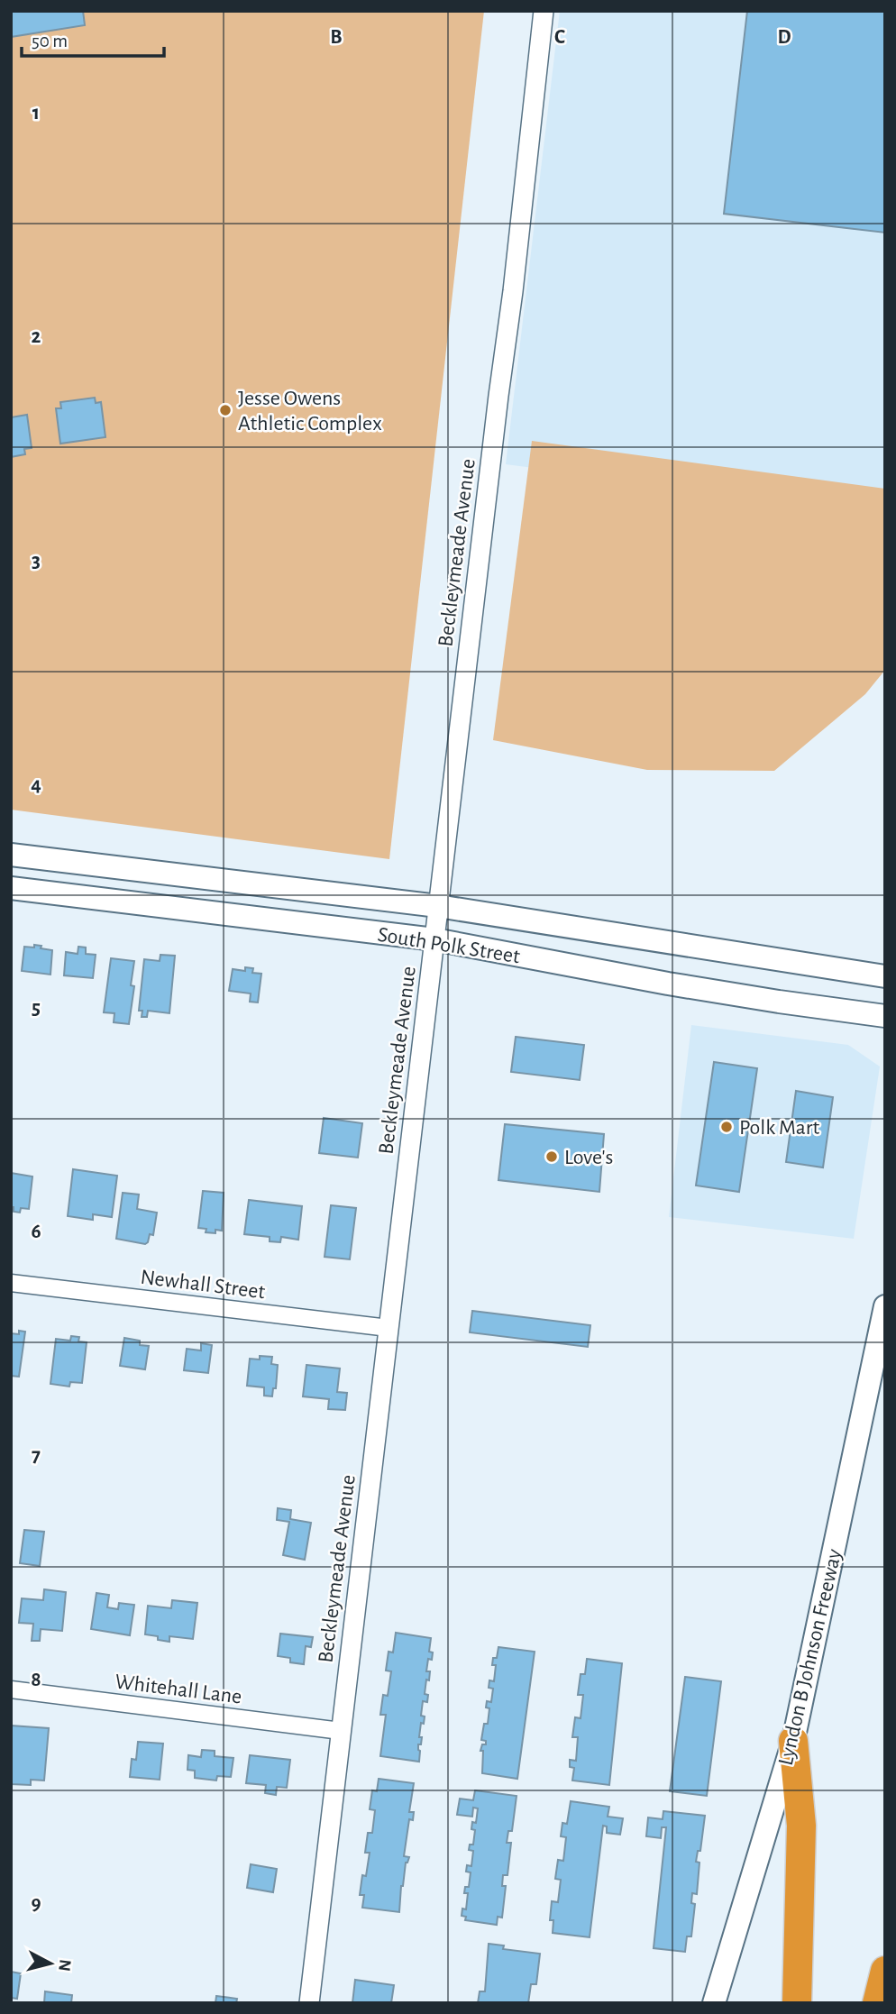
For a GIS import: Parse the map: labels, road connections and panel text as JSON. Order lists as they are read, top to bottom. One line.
{"streets":{"main road":["South Polk Street","Lyndon B Johnson Freeway"],"street":["Beckleymeade Avenue","Newhall Street","Whitehall Lane"]},"crossings":[["Beckleymeade Avenue","South Polk Street"],["Beckleymeade Avenue","Newhall Street"],["Beckleymeade Avenue","Whitehall Lane"]],"places":["Jesse Owens Athletic Complex","Polk Mart","Love's"],"scale_bar":"50 m","north":"right","grid":{"columns":["B","C","D"],"rows":["1","2","3","4","5","6","7","8","9"]}}
